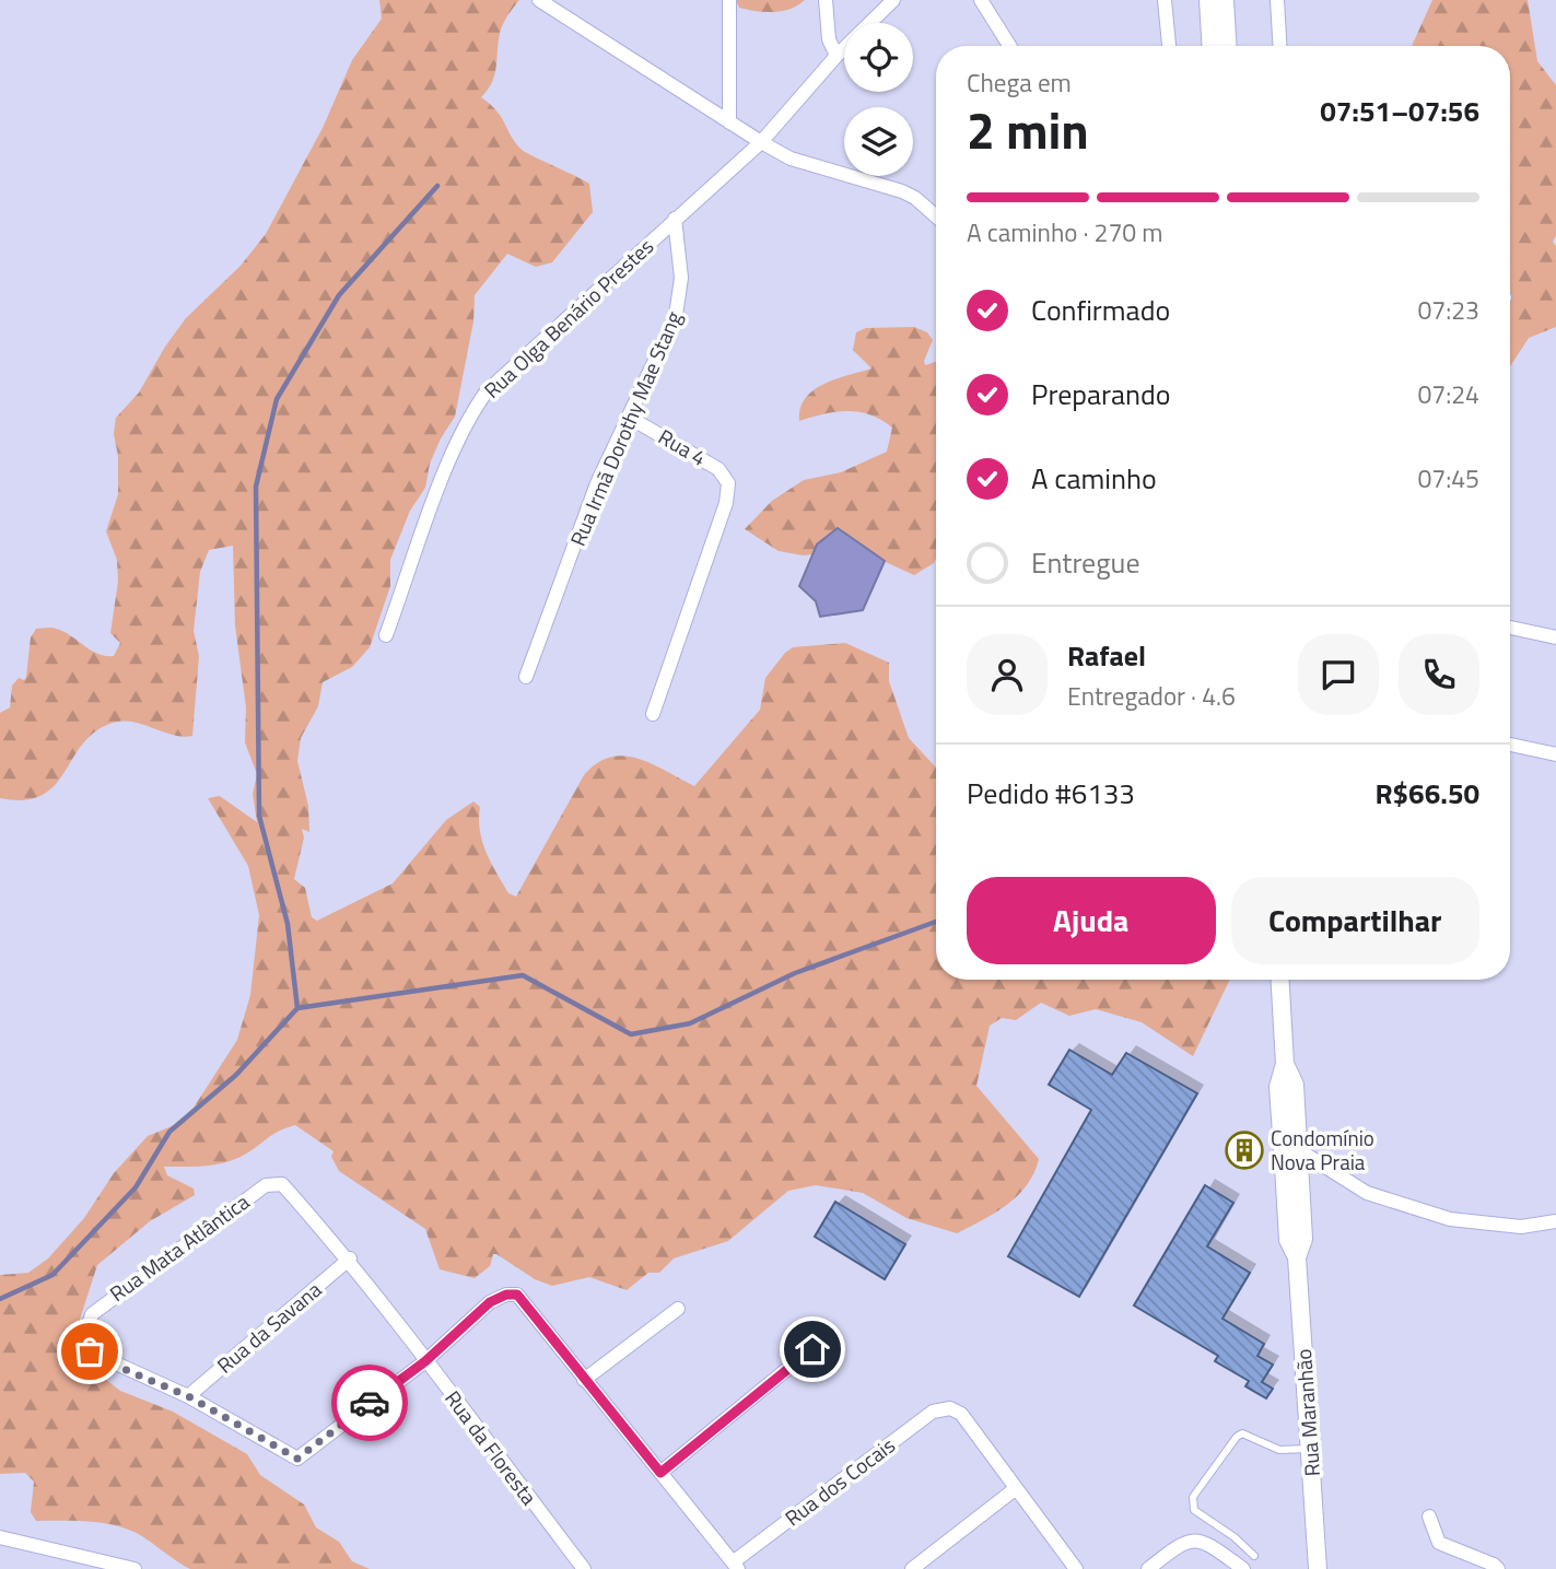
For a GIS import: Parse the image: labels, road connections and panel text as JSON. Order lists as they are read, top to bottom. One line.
{"streets":{"street":["Rua Olga Benário Prestes","Rua Irmã Dorothy Mae Stang","Rua 4","Rua Mata Atlântica","Rua da Savana","Rua Maranhão","Rua da Floresta","Rua dos Cocais"]},"crossings":[["Rua Olga Benário Prestes","Rua Irmã Dorothy Mae Stang"],["Rua Irmã Dorothy Mae Stang","Rua 4"],["Rua Mata Atlântica","Rua da Savana"],["Rua Mata Atlântica","Rua da Floresta"],["Rua da Savana","Rua da Floresta"]],"places":{"building":["Condomínio Nova Praia"]},"page":{"heading":["2 min","Chega em","07:51–07:56"],"panel":["Rafael","Entregador · 4.6","Pedido #6133","R$66.50"],"bar":"A caminho · 270 m","list":[["Confirmado","07:23"],["Preparando","07:24"],["A caminho","07:45"],"Entregue"],"buttons":["Ajuda","Compartilhar"]}}
